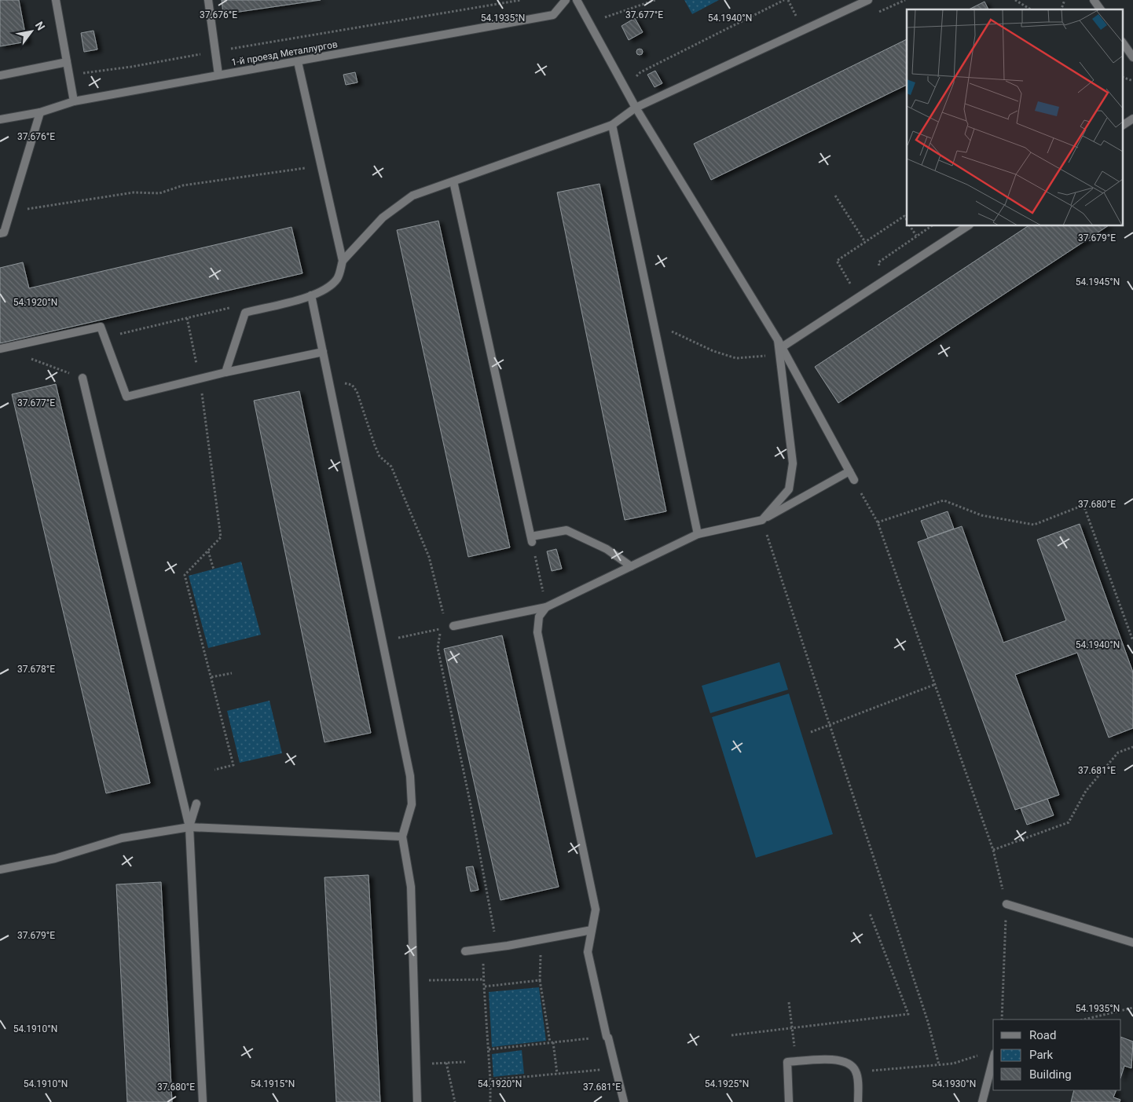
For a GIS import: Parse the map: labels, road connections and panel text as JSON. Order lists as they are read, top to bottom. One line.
{"streets":{"street":["1-й проезд Металлургов"]},"legend":["Road","Park","Building"],"north":"top right","coordinates":["37.677°E","37.676°E","54.1935°N","54.1940°N","37.679°E","54.1945°N","54.1920°N","37.680°E","37.678°E","37.681°E","54.1910°N","54.1915°N","54.1925°N","54.1930°N"]}
